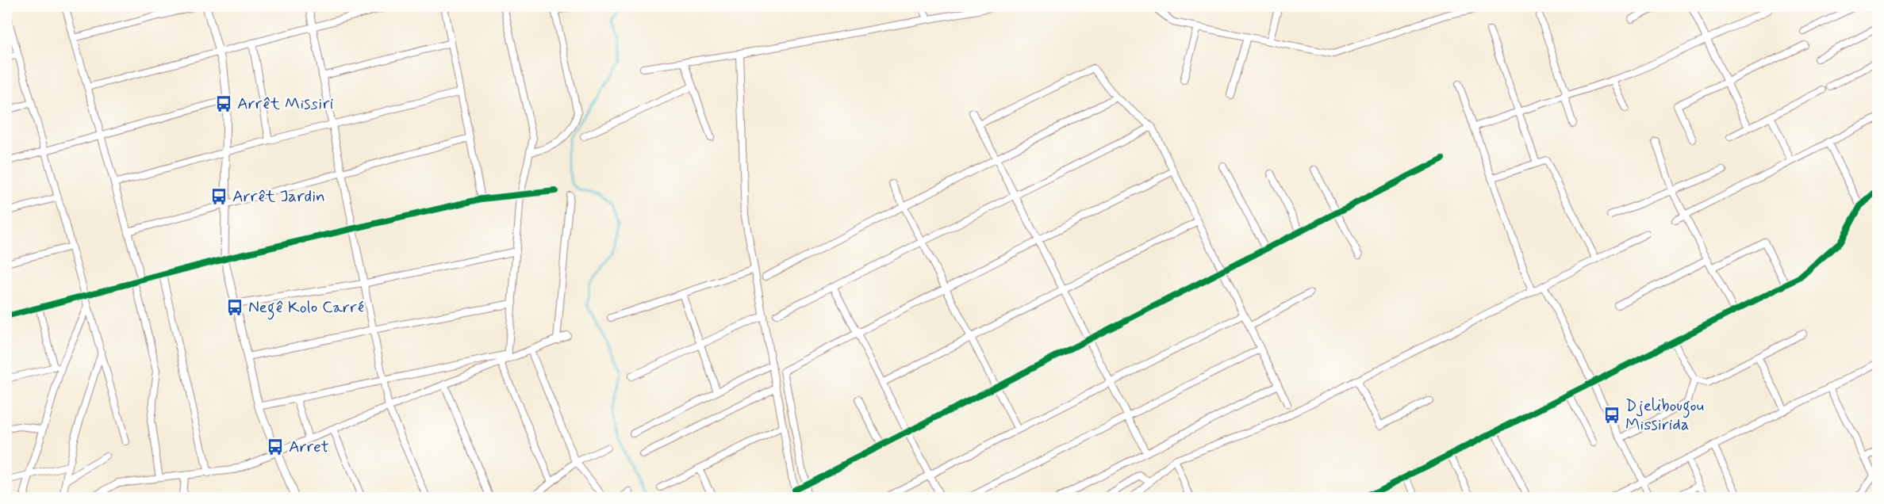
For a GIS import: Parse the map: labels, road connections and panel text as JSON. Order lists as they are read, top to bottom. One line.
{"places":{"bus stop":["Arrêt Missiri","Arrêt Jardin","Negê Kolo Carré","Djelibougou Missirida","Arret"]}}
